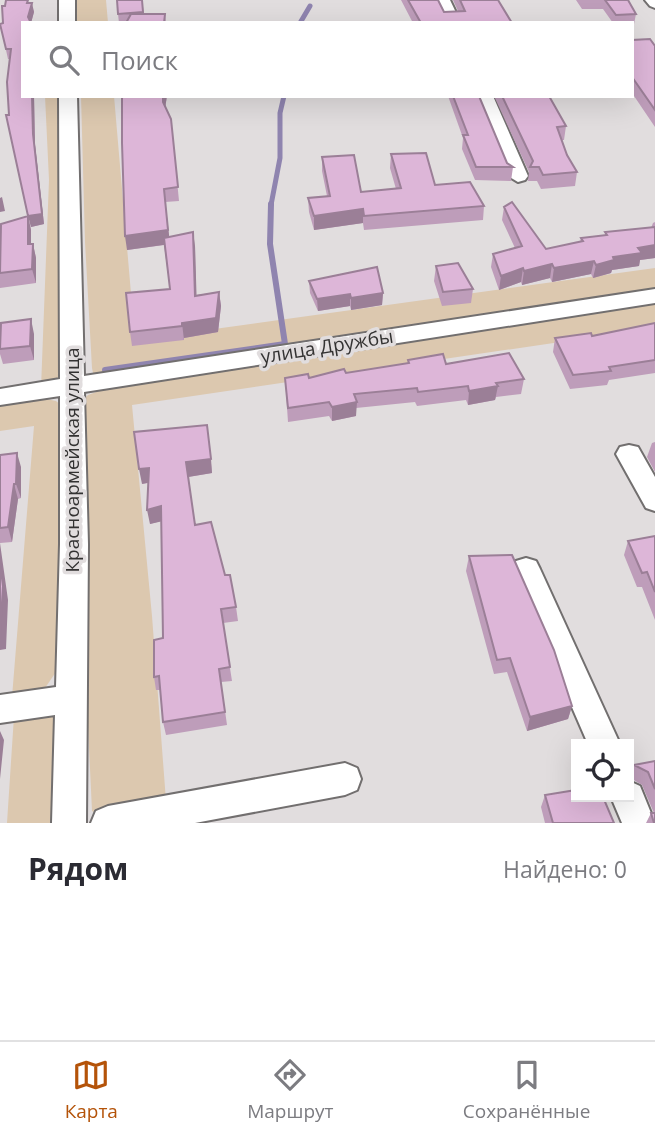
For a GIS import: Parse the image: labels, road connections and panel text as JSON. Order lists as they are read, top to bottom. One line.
{"streets":{"street":["улица Дружбы","Красноармейская улица"]},"crossings":[["улица Дружбы","Красноармейская улица"]],"page":{"search":"Поиск","heading":["Рядом","Найдено: 0"],"nav":["Карта","Маршрут","Сохранённые"]}}
